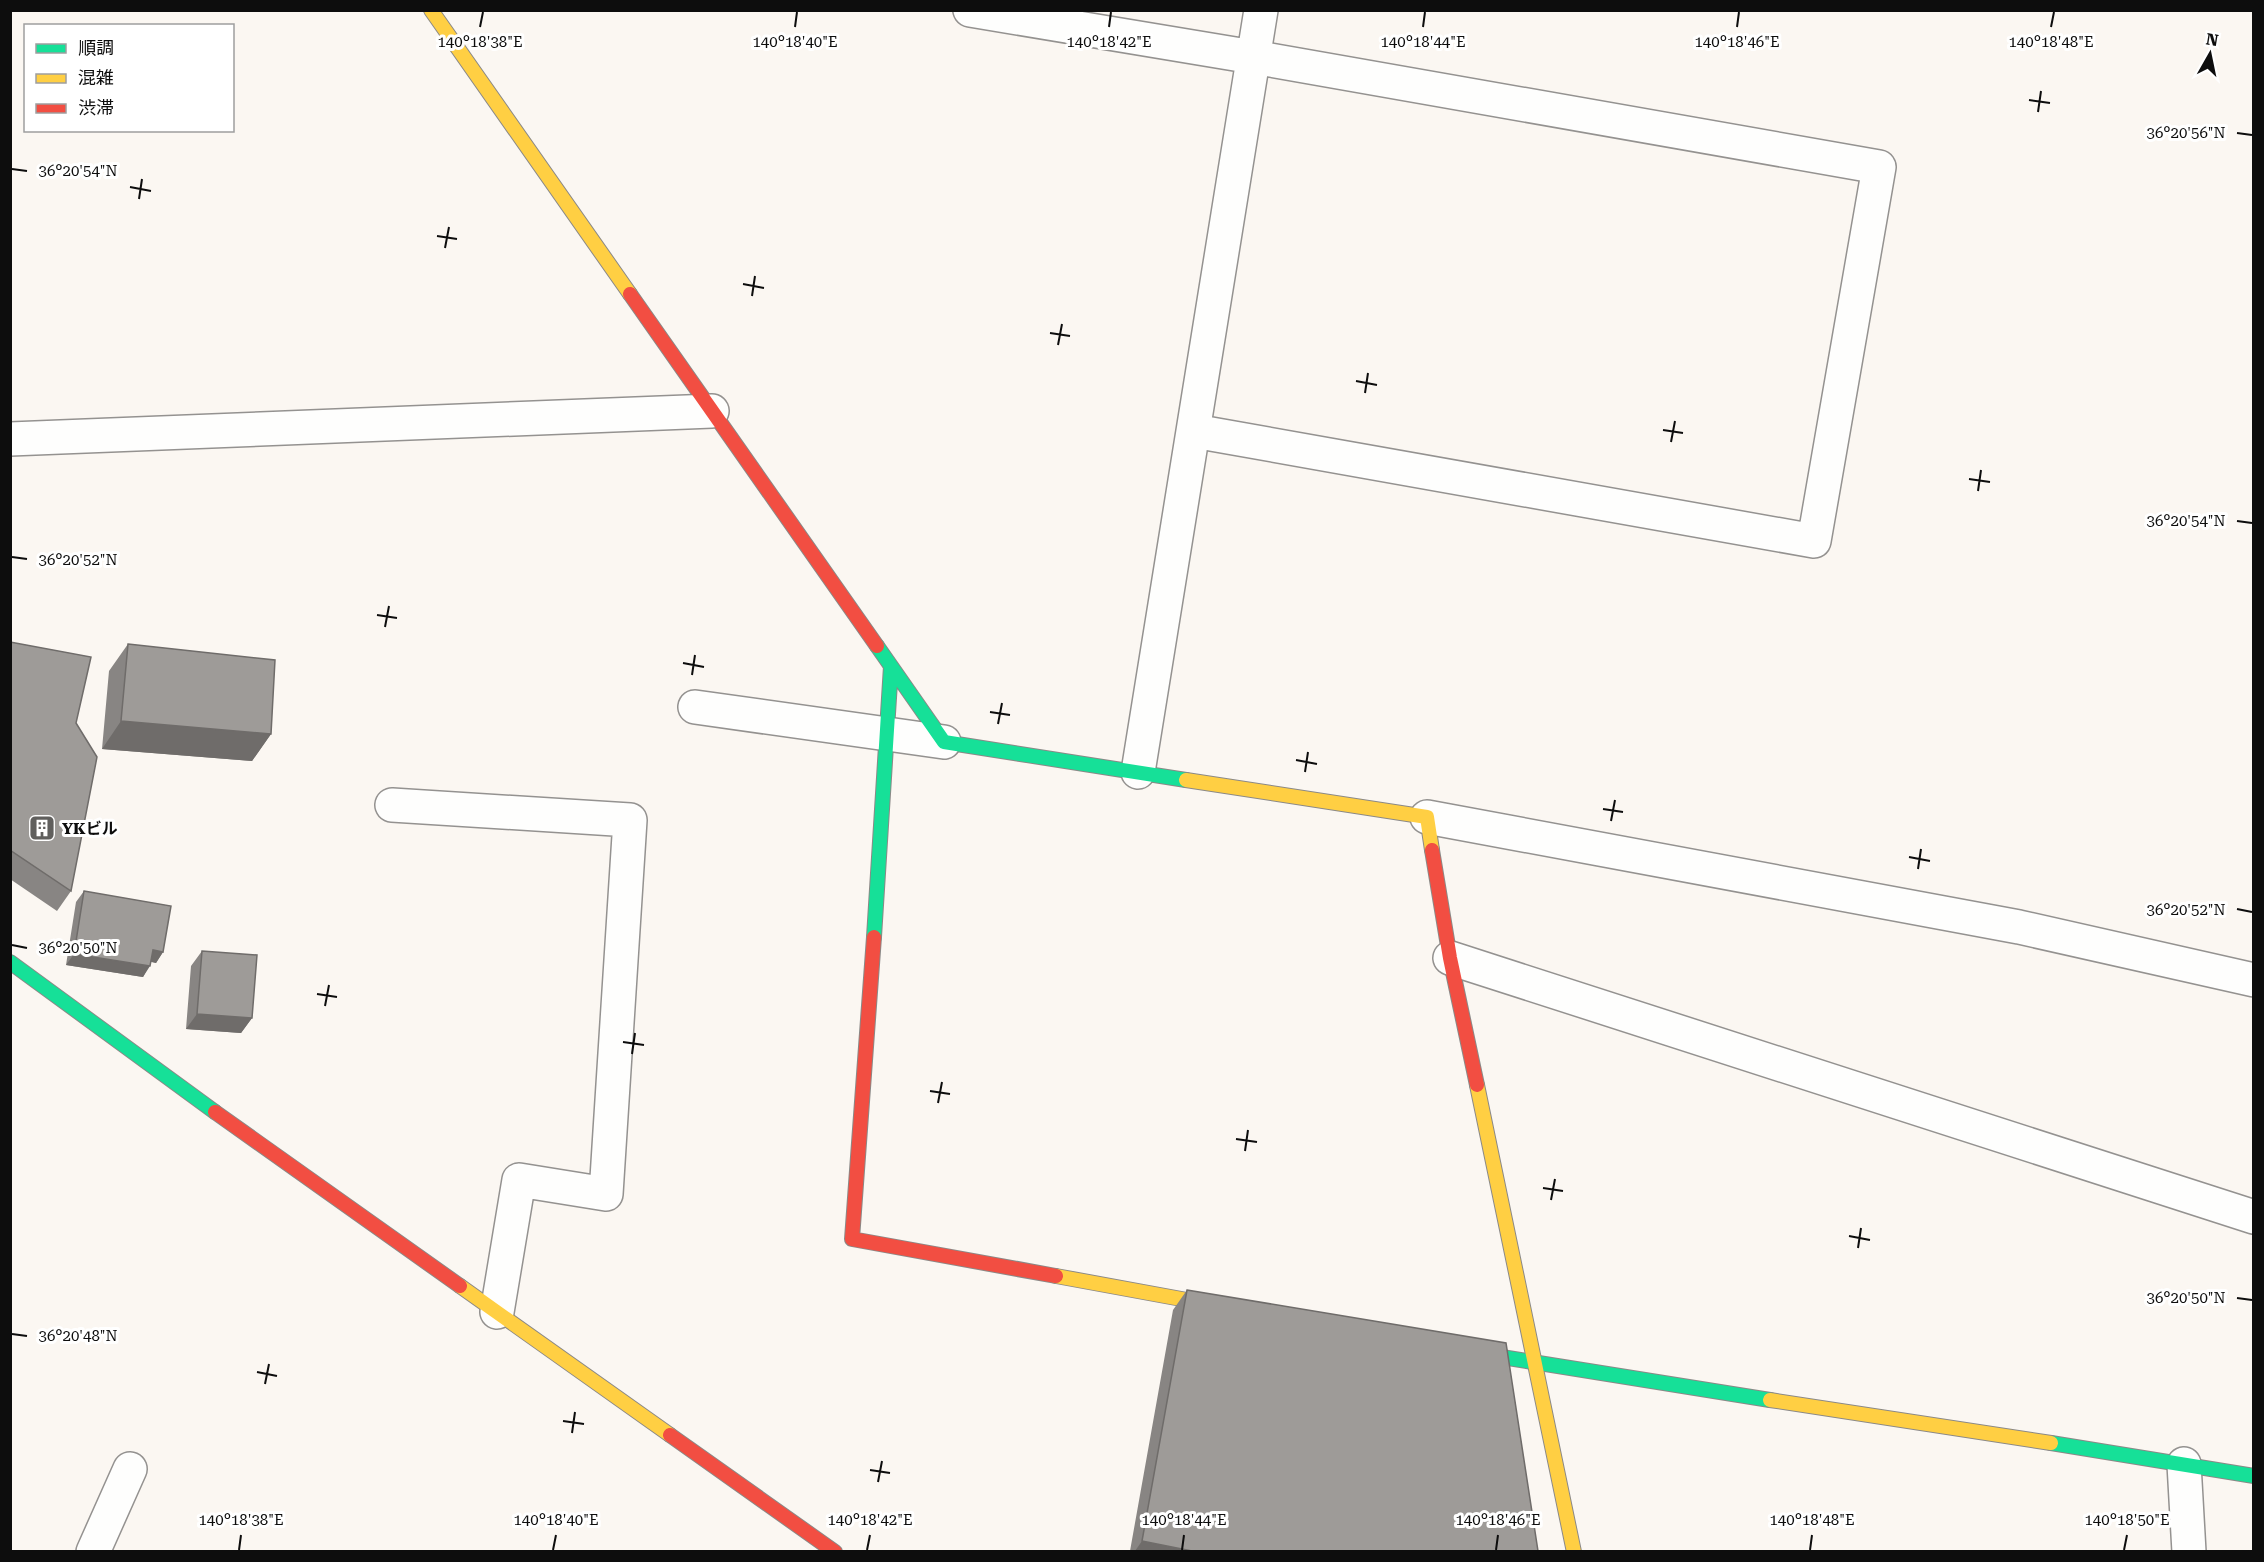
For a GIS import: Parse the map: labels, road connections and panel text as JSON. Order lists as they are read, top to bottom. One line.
{"places":{"building":["YKビル"]},"legend":["順調","混雑","渋滞"],"north":"top","coordinates":["140°18'38\"E","140°18'40\"E","140°18'42\"E","140°18'44\"E","140°18'46\"E","140°18'48\"E","36°20'56\"N","36°20'54\"N","36°20'52\"N","36°20'50\"N","36°20'48\"N","140°18'50\"E"]}
